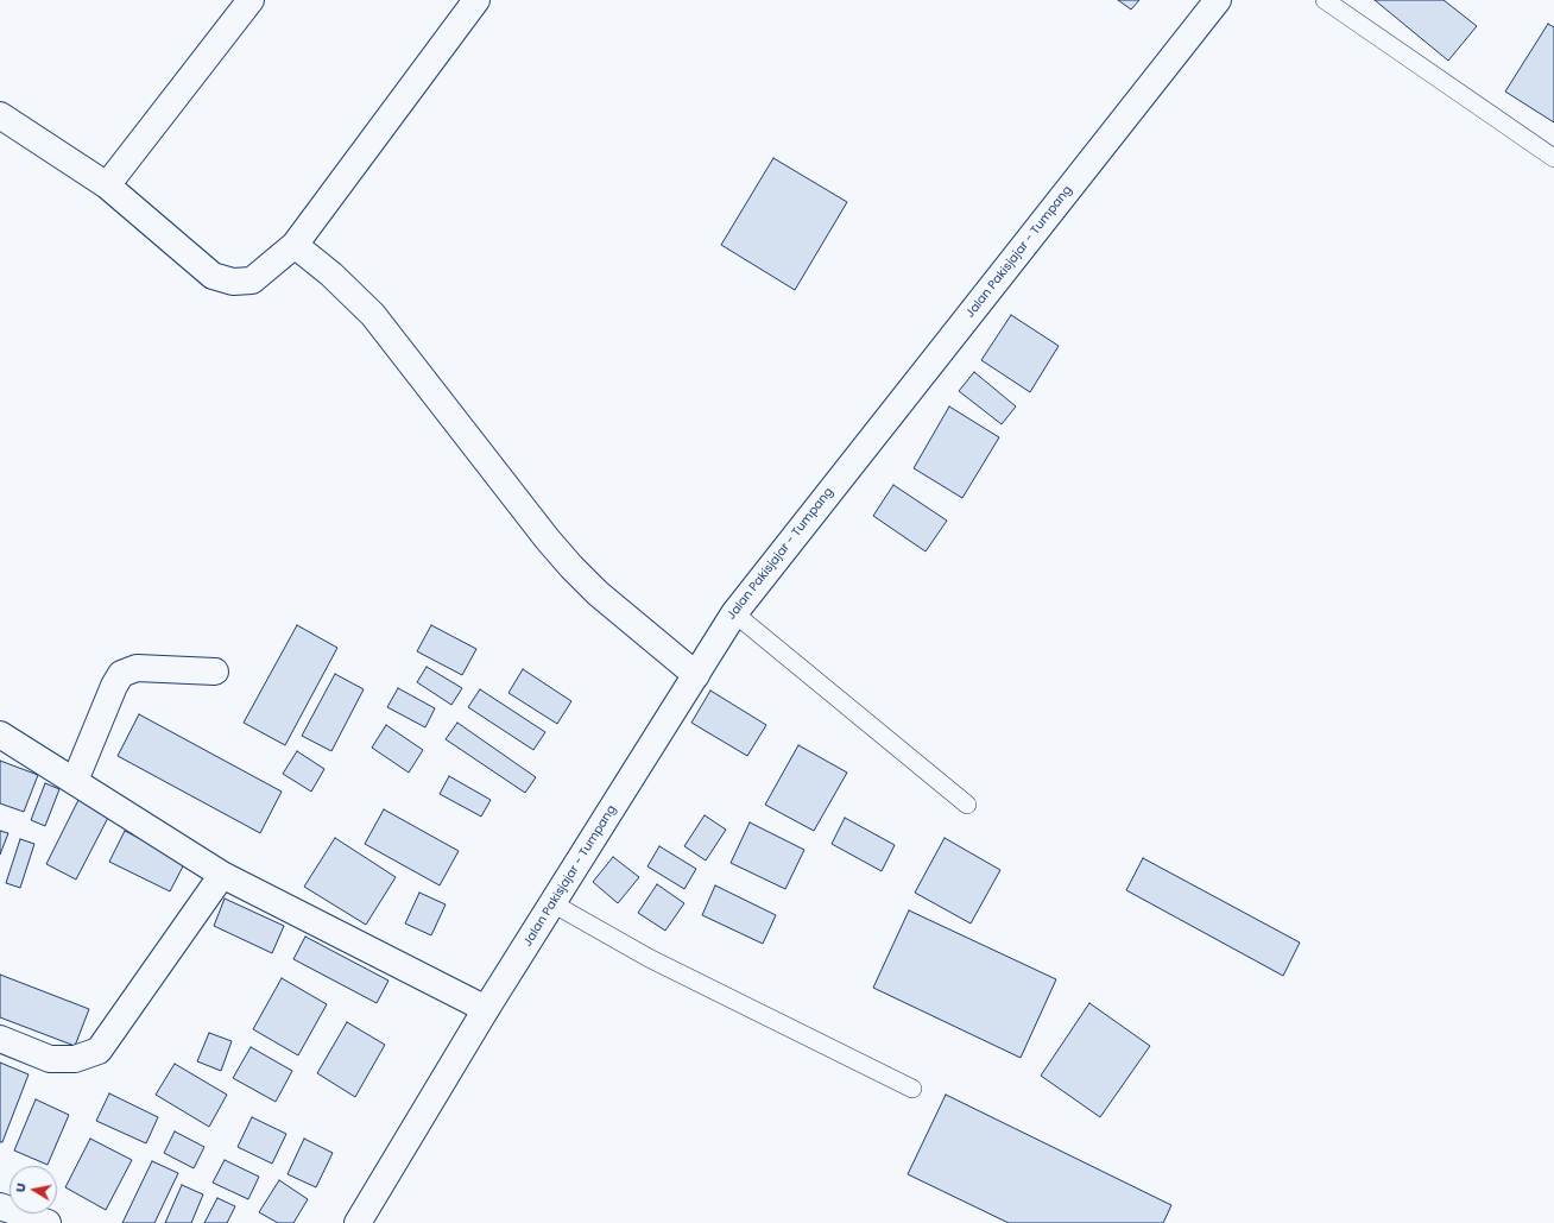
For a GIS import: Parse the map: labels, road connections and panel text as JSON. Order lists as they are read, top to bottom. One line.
{"streets":{"street":["Jalan Pakisjajar - Tumpang"]},"north":"left"}
